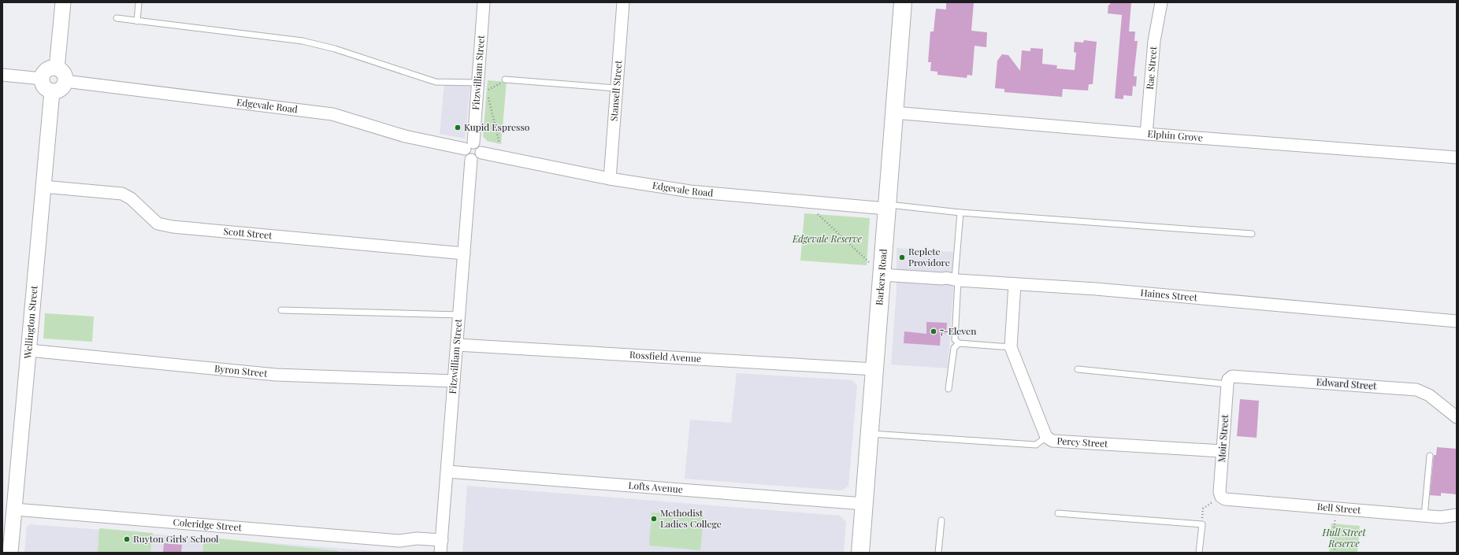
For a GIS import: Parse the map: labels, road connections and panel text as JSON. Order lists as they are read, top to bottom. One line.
{"streets":{"main road":["Barkers Road"],"street":["Rae Street","Fitzwilliam Street","Stansell Street","Edgevale Road","Elphin Grove","Scott Street","Haines Street","Wellington Street","Rossfield Avenue","Byron Street","Edward Street","Moir Street","Percy Street","Lofts Avenue","Bell Street","Coleridge Street"]},"crossings":[["Rae Street","Elphin Grove"],["Fitzwilliam Street","Edgevale Road"],["Fitzwilliam Street","Scott Street"],["Fitzwilliam Street","Rossfield Avenue"],["Fitzwilliam Street","Byron Street"],["Fitzwilliam Street","Lofts Avenue"],["Fitzwilliam Street","Coleridge Street"],["Stansell Street","Edgevale Road"],["Edgevale Road","Barkers Road"],["Edgevale Road","Wellington Street"],["Elphin Grove","Barkers Road"],["Scott Street","Wellington Street"],["Barkers Road","Haines Street"],["Barkers Road","Rossfield Avenue"],["Barkers Road","Lofts Avenue"],["Haines Street","Percy Street"],["Wellington Street","Byron Street"],["Wellington Street","Coleridge Street"],["Edward Street","Moir Street"],["Moir Street","Percy Street"],["Moir Street","Bell Street"]],"parks":["Edgevale Reserve","Hull Street Reserve"],"places":["Kupid Espresso","Replete Providore","7-Eleven","Methodist Ladies College","Ruyton Girls' School"]}
